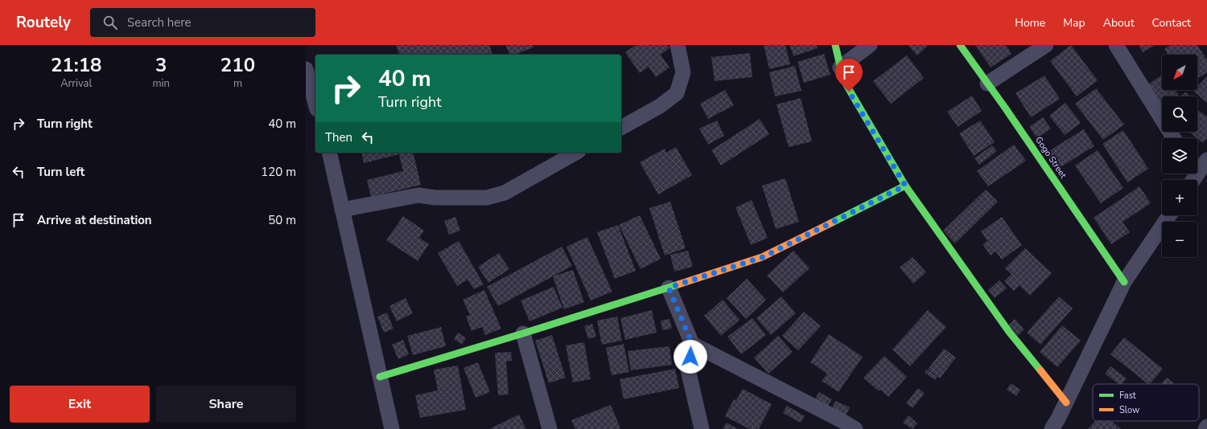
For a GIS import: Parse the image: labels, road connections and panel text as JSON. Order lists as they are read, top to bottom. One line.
{"streets":{"street":["Gogo Street"]},"legend":["Fast","Slow"],"north":"bottom left","page":{"header":"Routely","search":"Search here","nav":["Home","Map","About","Contact"],"eta":["21:18","Arrival","3","min","210","m"],"map_buttons":["+","−"],"turn":["40 m","Turn right"],"list":[{"name":"Turn right","value":"40 m"},{"name":"Turn left","value":"120 m"},{"name":"Arrive at destination","value":"50 m"}],"then":"Then","buttons":["Exit","Share"]}}
